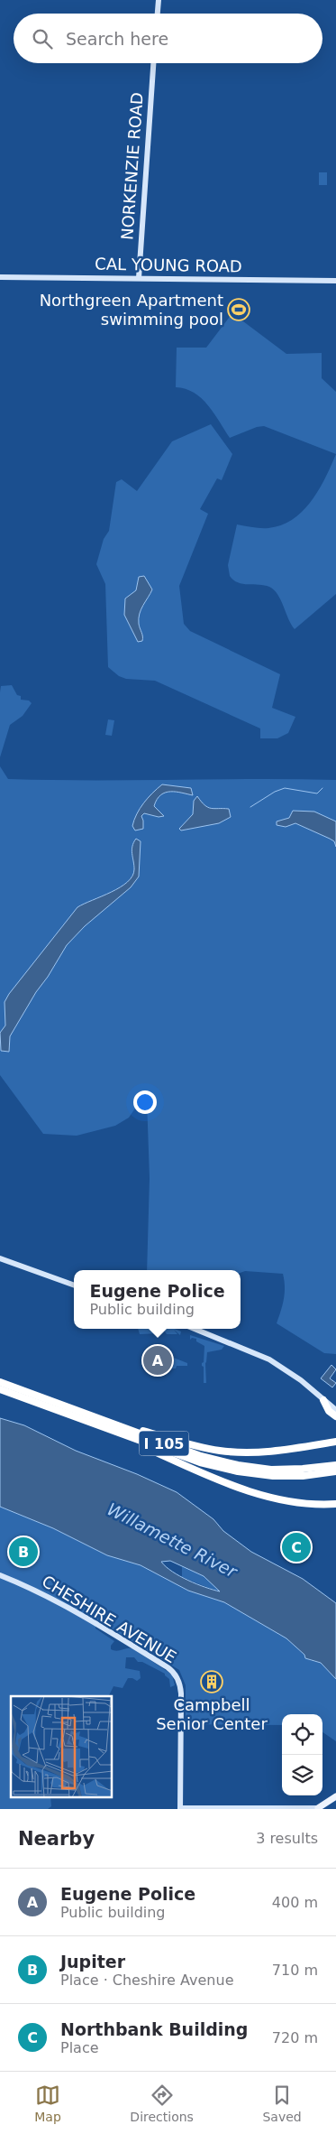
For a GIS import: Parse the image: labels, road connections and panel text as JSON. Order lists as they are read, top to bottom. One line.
{"streets":{"highway":["I 105"],"street":["NORKENZIE ROAD","CAL YOUNG ROAD","CHESHIRE AVENUE"]},"crossings":[["NORKENZIE ROAD","CAL YOUNG ROAD"]],"water":["Willamette River"],"places":{"sports":["Northgreen Apartment swimming pool"],"building":["Campbell Senior Center"]},"page":{"search":"Search here","popup":["Eugene Police","Public building"],"pins":["A","C","B"],"heading":["Nearby","3 results"],"list":[{"mark":"A","name":"Eugene Police","note":"Public building","value":"400 m"},{"mark":"B","name":"Jupiter","note":"Place · Cheshire Avenue","value":"710 m"},{"mark":"C","name":"Northbank Building","note":"Place","value":"720 m"}],"nav":["Map","Directions","Saved"]}}
